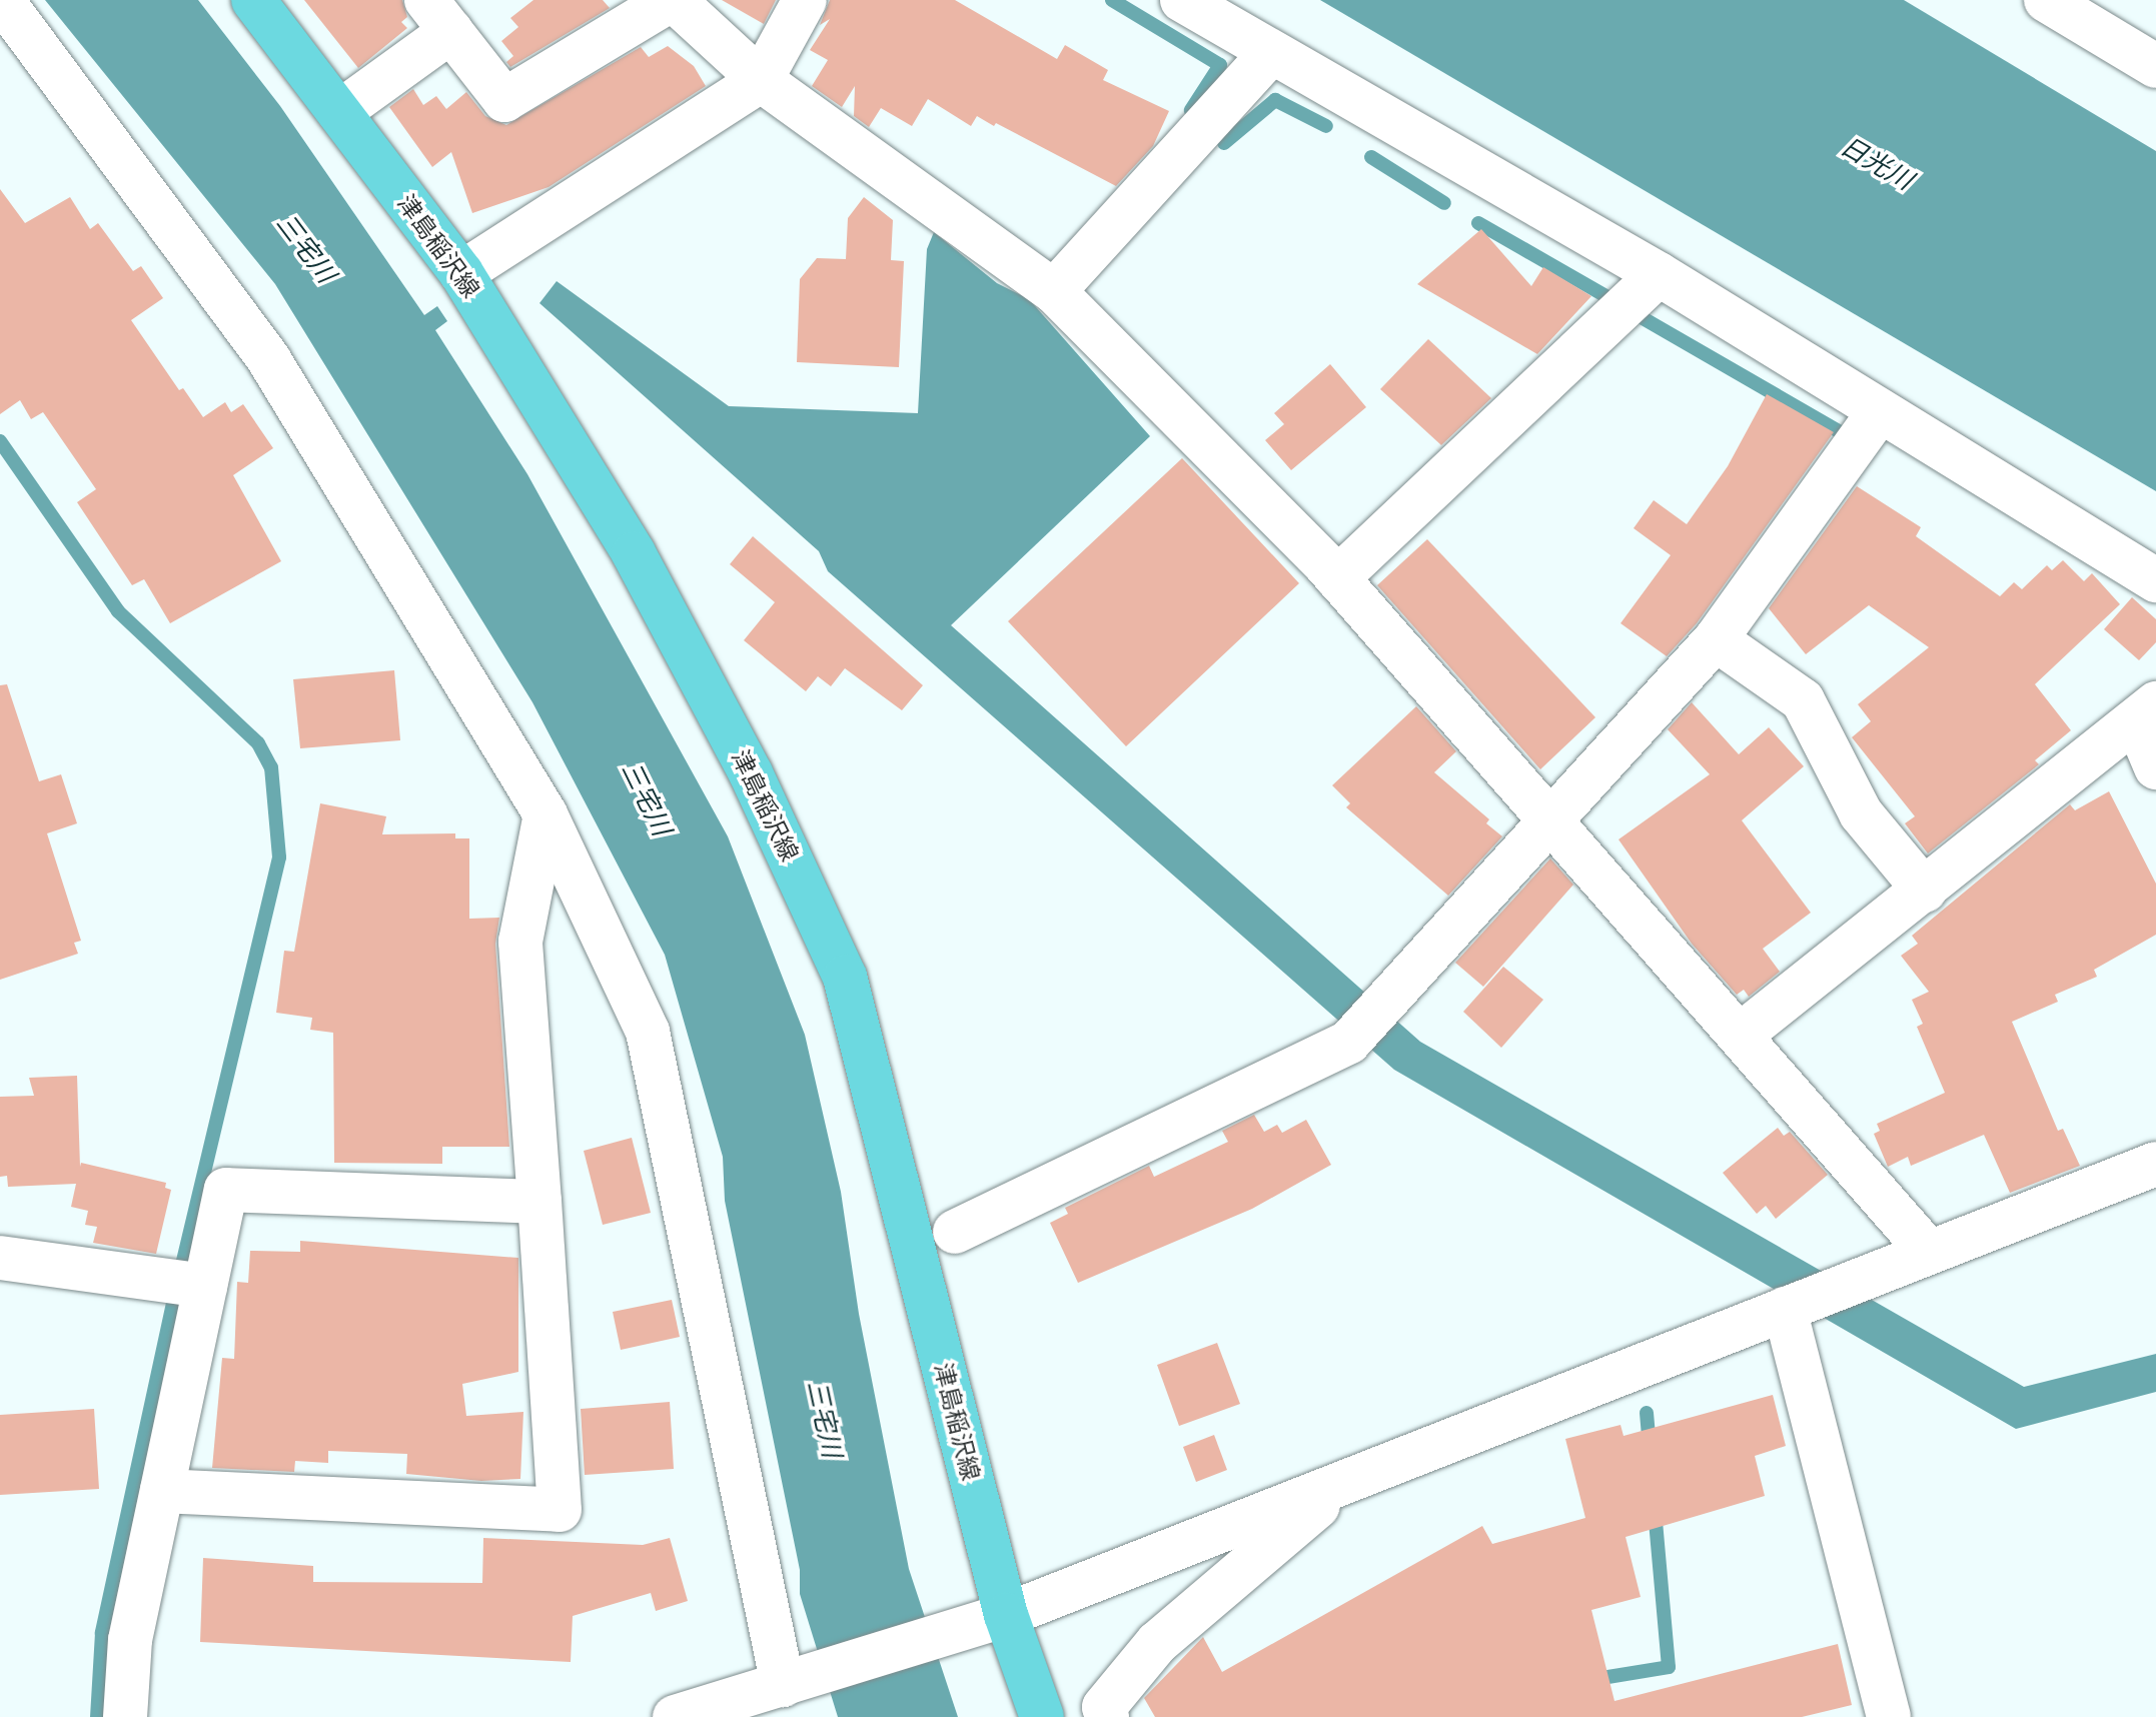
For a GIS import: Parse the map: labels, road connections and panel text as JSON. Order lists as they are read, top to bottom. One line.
{"streets":{"main road":["津島稲沢線"]},"water":["日光川","三宅川"]}
